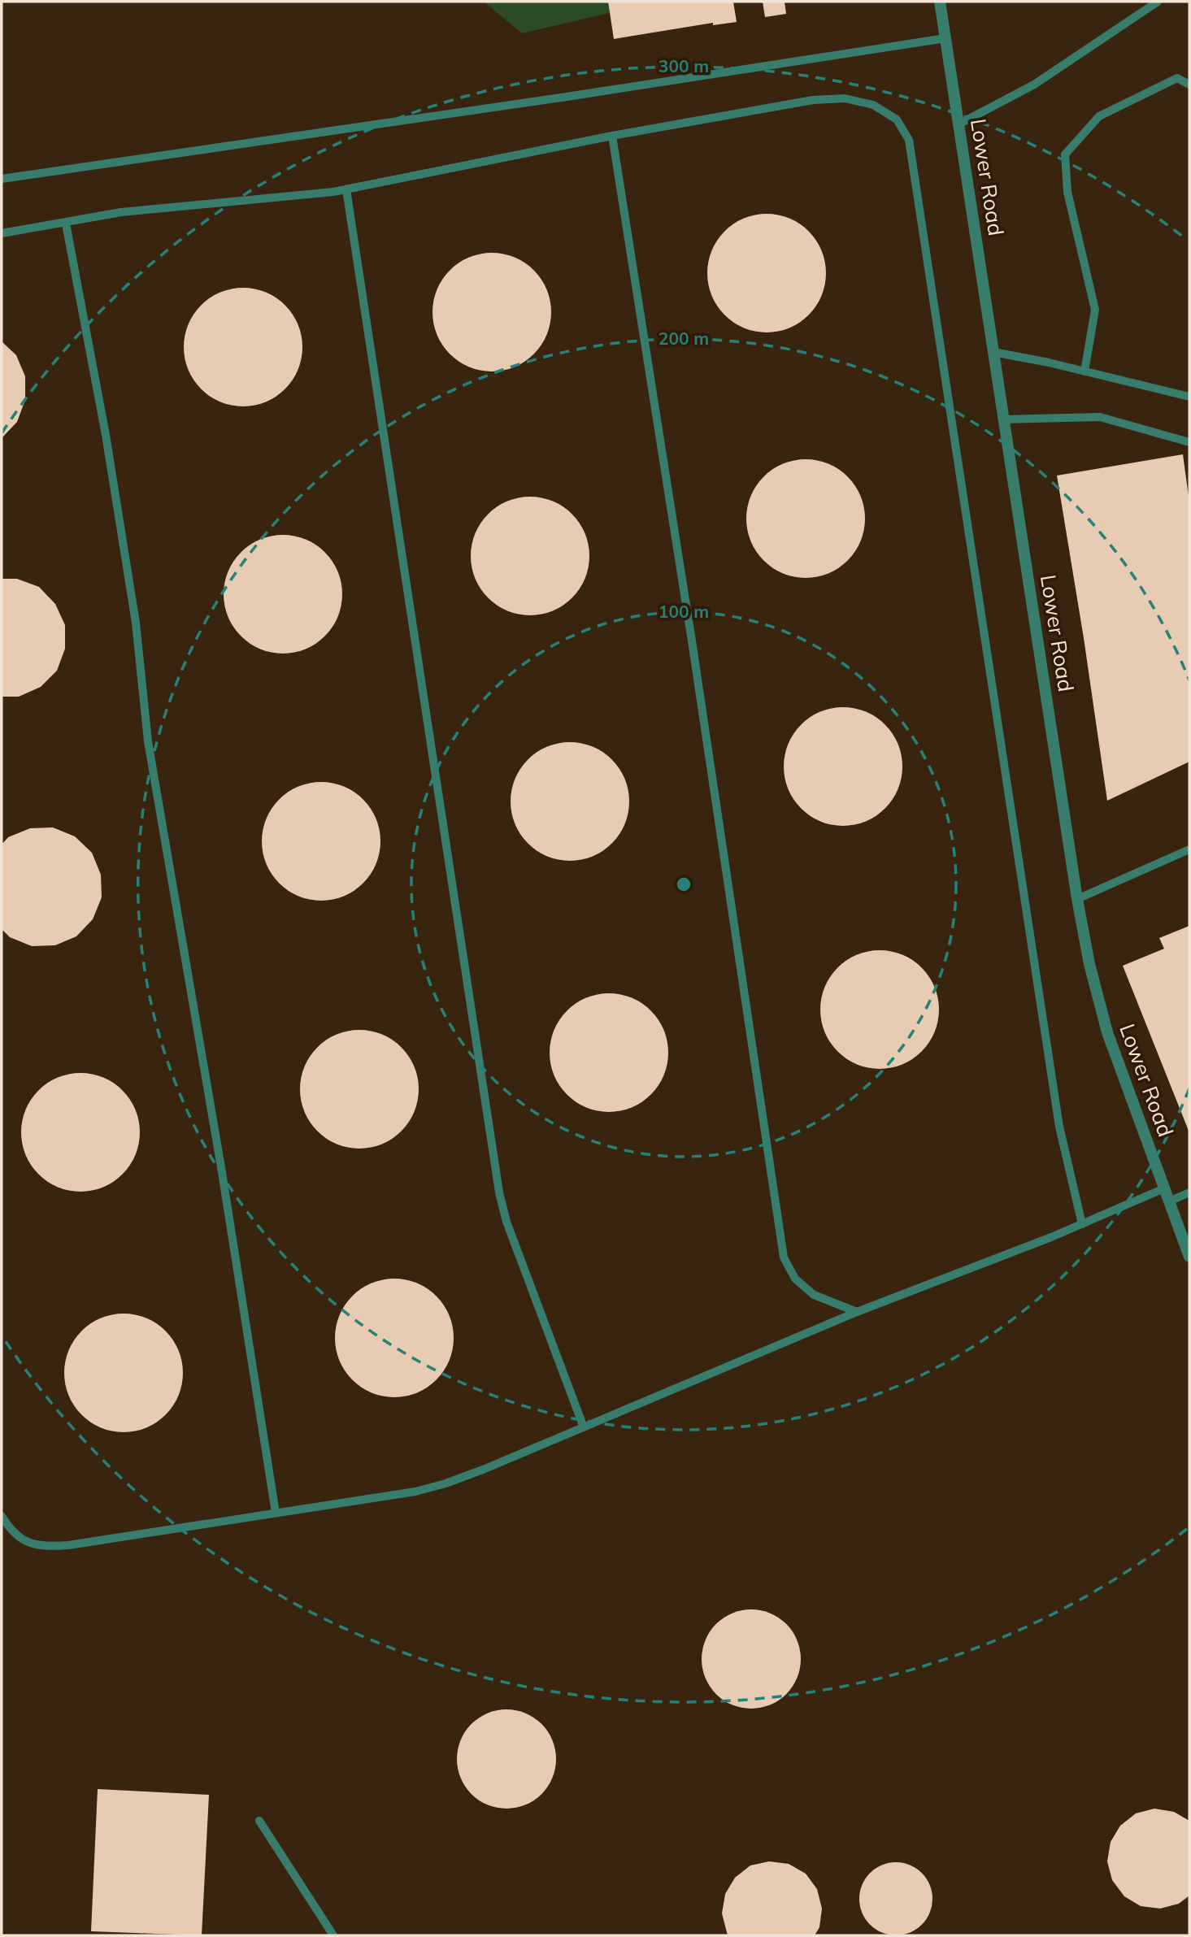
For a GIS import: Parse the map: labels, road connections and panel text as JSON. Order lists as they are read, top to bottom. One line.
{"streets":{"street":["Lower Road"]},"rings":["300 m","200 m","100 m"]}
